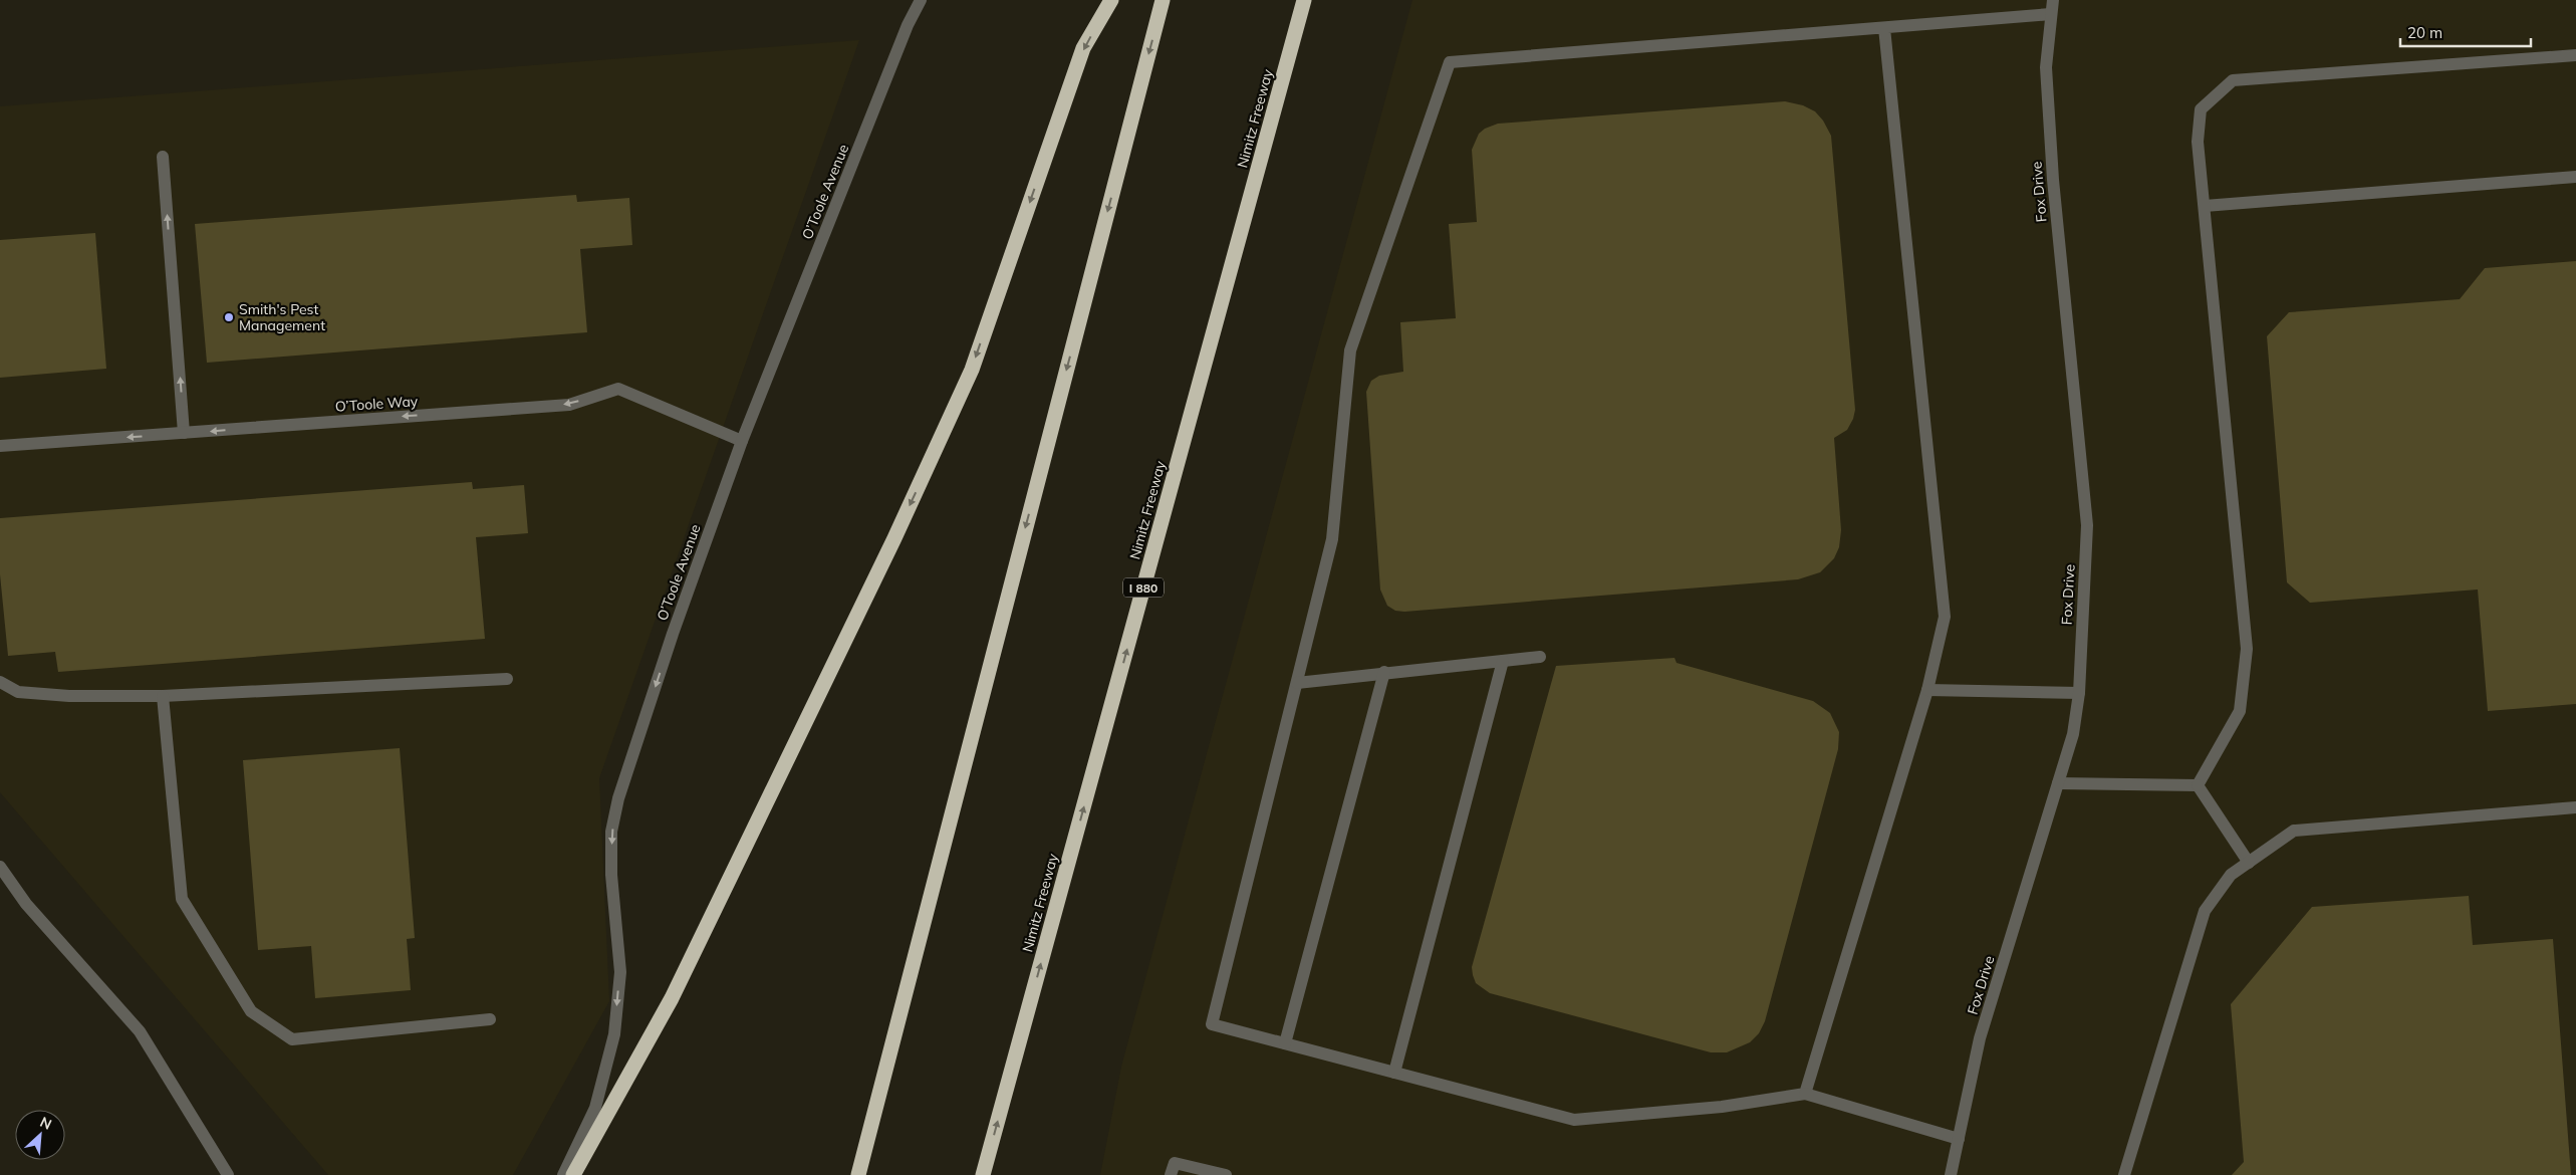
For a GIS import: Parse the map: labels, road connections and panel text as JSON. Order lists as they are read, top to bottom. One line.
{"streets":{"highway":["Nimitz Freeway","I 880"],"street":["O’Toole Avenue","Fox Drive","O’Toole Way"]},"crossings":[["O’Toole Avenue","O’Toole Way"]],"one_way":["O’Toole Avenue","O’Toole Way"],"places":["Smith's Pest Management"],"scale_bar":"20 m","north":"top right"}
